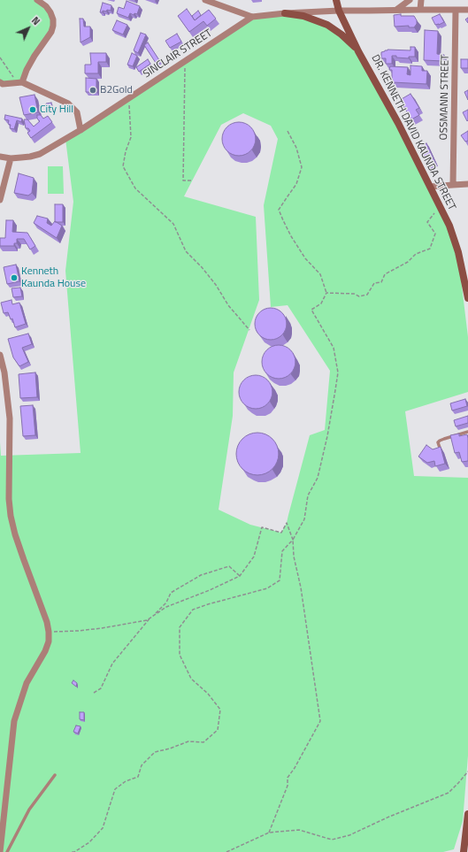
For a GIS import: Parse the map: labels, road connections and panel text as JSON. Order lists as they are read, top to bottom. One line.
{"streets":{"street":["SINCLAIR STREET","OSSMANN STREET","DR. KENNETH DAVID KAUNDA STREET"]},"places":["B2Gold","City Hill","Kenneth Kaunda House"],"north":"top right"}
